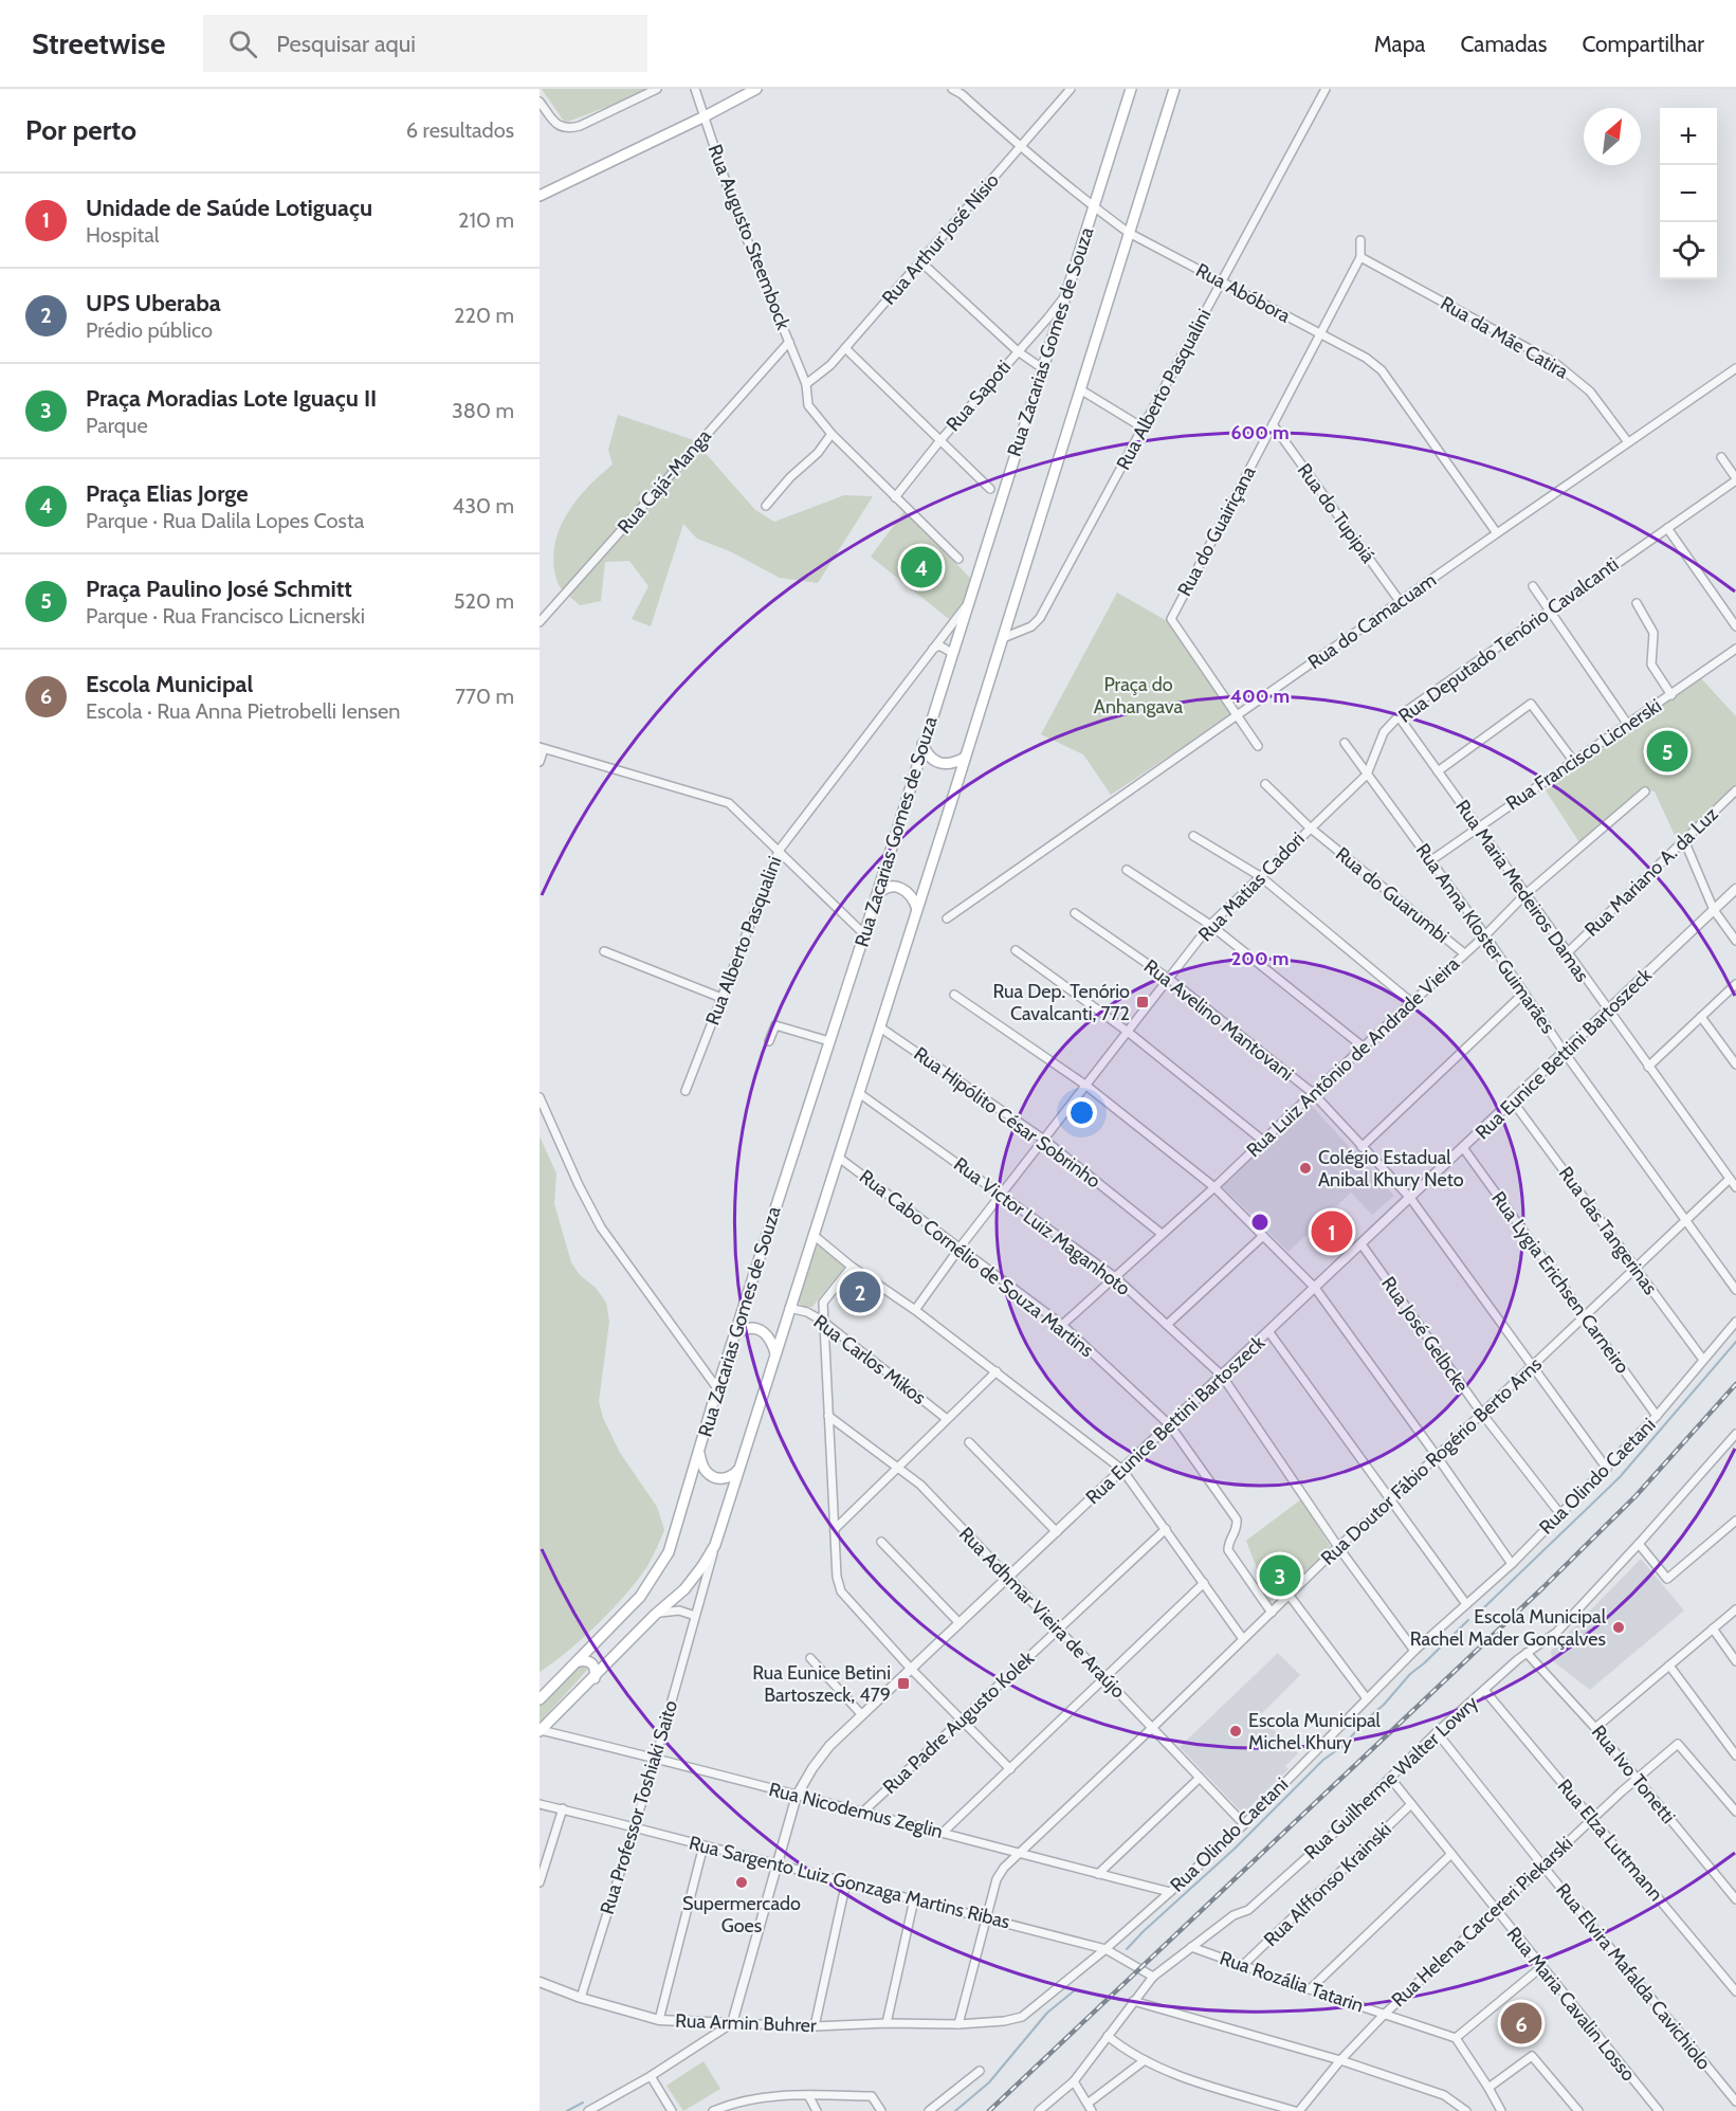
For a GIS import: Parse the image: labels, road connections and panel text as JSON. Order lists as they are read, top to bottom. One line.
{"streets":{"main road":["Rua Zacarias Gomes de Souza"],"street":["Rua Augusto Steembock","Rua Arthur José Nísio","Rua Abóbora","Rua da Mãe Catira","Rua Alberto Pasqualini","Rua Sapoti","Rua Cajá-Manga","Rua do Tupipiá","Rua do Guairiçana","Rua do Camacuam","Rua Deputado Tenório Cavalcanti","Rua Francisco Licnerski","Rua Mariano A. da Luz","Rua Matias Cadori","Rua Maria Medeiros Damas","Rua do Guarumbi","Rua Anna Kloster Guimarães","Rua Avelino Mantovani","Rua Eunice Bettini Bartoszeck","Rua Luiz Antônio de Andrade Vieira","Rua Hipólito César Sobrinho","Rua Victor Luiz Maganhoto","Rua das Tangerinas","Rua Cabo Cornélio de Souza Martins","Rua Lygia Erichsen Carneiro","Rua José Gelbcke","Rua Carlos Mikos","Rua Doutor Fábio Rogério Berto Arns","Rua Olindo Caetani","Rua Adhmar Vieira de Araújo","Rua Padre Augusto Kolek","Rua Ivo Tonetti","Rua Guilherme Walter Lowry","Rua Professor Toshiaki Saito","Rua Nicodemus Zeglin","Rua Elza Luttmann","Rua Sargento Luiz Gonzaga Martins Ribas","Rua Alffonso Krainski","Rua Helena Carcereri Piekarski","Rua Elvira Mafalda Cavichiolo","Rua Rozália Tatarin","Rua Maria Cavalin Losso","Rua Armin Buhrer"]},"crossings":[["Rua Augusto Steembock","Rua Arthur José Nísio"],["Rua Augusto Steembock","Rua Sapoti"],["Rua Augusto Steembock","Rua Cajá-Manga"],["Rua Arthur José Nísio","Rua Abóbora"],["Rua Abóbora","Rua Zacarias Gomes de Souza"],["Rua Abóbora","Rua Alberto Pasqualini"],["Rua Abóbora","Rua do Guairiçana"],["Rua Abóbora","Rua do Camacuam"],["Rua da Mãe Catira","Rua do Guairiçana"],["Rua da Mãe Catira","Rua do Camacuam"],["Rua Zacarias Gomes de Souza","Rua Alberto Pasqualini"],["Rua Zacarias Gomes de Souza","Rua Sapoti"],["Rua do Tupipiá","Rua do Guairiçana"],["Rua do Tupipiá","Rua do Camacuam"],["Rua do Guairiçana","Rua do Camacuam"],["Rua Deputado Tenório Cavalcanti","Rua Matias Cadori"],["Rua Deputado Tenório Cavalcanti","Rua Maria Medeiros Damas"],["Rua Deputado Tenório Cavalcanti","Rua do Guarumbi"],["Rua Deputado Tenório Cavalcanti","Rua Anna Kloster Guimarães"],["Rua Francisco Licnerski","Rua Maria Medeiros Damas"],["Rua Francisco Licnerski","Rua Anna Kloster Guimarães"],["Rua Mariano A. da Luz","Rua Maria Medeiros Damas"],["Rua Matias Cadori","Rua do Guarumbi"],["Rua Matias Cadori","Rua Avelino Mantovani"],["Rua Matias Cadori","Rua Hipólito César Sobrinho"],["Rua Matias Cadori","Rua Victor Luiz Maganhoto"],["Rua Matias Cadori","Rua Cabo Cornélio de Souza Martins"],["Rua Maria Medeiros Damas","Rua Eunice Bettini Bartoszeck"],["Rua Maria Medeiros Damas","Rua Luiz Antônio de Andrade Vieira"],["Rua Maria Medeiros Damas","Rua Doutor Fábio Rogério Berto Arns"],["Rua do Guarumbi","Rua Luiz Antônio de Andrade Vieira"],["Rua Anna Kloster Guimarães","Rua Eunice Bettini Bartoszeck"],["Rua Anna Kloster Guimarães","Rua Luiz Antônio de Andrade Vieira"],["Rua Anna Kloster Guimarães","Rua Doutor Fábio Rogério Berto Arns"],["Rua Avelino Mantovani","Rua Eunice Bettini Bartoszeck"],["Rua Avelino Mantovani","Rua Luiz Antônio de Andrade Vieira"],["Rua Avelino Mantovani","Rua Doutor Fábio Rogério Berto Arns"],["Rua Avelino Mantovani","Rua Olindo Caetani"],["Rua Eunice Bettini Bartoszeck","Rua Victor Luiz Maganhoto"],["Rua Eunice Bettini Bartoszeck","Rua das Tangerinas"],["Rua Eunice Bettini Bartoszeck","Rua Cabo Cornélio de Souza Martins"],["Rua Eunice Bettini Bartoszeck","Rua Lygia Erichsen Carneiro"],["Rua Eunice Bettini Bartoszeck","Rua José Gelbcke"],["Rua Eunice Bettini Bartoszeck","Rua Adhmar Vieira de Araújo"],["Rua Eunice Bettini Bartoszeck","Rua Nicodemus Zeglin"],["Rua Eunice Bettini Bartoszeck","Rua Sargento Luiz Gonzaga Martins Ribas"],["Rua Eunice Bettini Bartoszeck","Rua Armin Buhrer"],["Rua Luiz Antônio de Andrade Vieira","Rua Hipólito César Sobrinho"],["Rua Luiz Antônio de Andrade Vieira","Rua Victor Luiz Maganhoto"],["Rua Luiz Antônio de Andrade Vieira","Rua Cabo Cornélio de Souza Martins"],["Rua Victor Luiz Maganhoto","Rua Doutor Fábio Rogério Berto Arns"],["Rua Victor Luiz Maganhoto","Rua Olindo Caetani"],["Rua das Tangerinas","Rua Doutor Fábio Rogério Berto Arns"],["Rua das Tangerinas","Rua Olindo Caetani"],["Rua Cabo Cornélio de Souza Martins","Rua Doutor Fábio Rogério Berto Arns"],["Rua Lygia Erichsen Carneiro","Rua Doutor Fábio Rogério Berto Arns"],["Rua Lygia Erichsen Carneiro","Rua Olindo Caetani"],["Rua José Gelbcke","Rua Doutor Fábio Rogério Berto Arns"],["Rua José Gelbcke","Rua Olindo Caetani"],["Rua Doutor Fábio Rogério Berto Arns","Rua Olindo Caetani"],["Rua Doutor Fábio Rogério Berto Arns","Rua Adhmar Vieira de Araújo"],["Rua Doutor Fábio Rogério Berto Arns","Rua Nicodemus Zeglin"],["Rua Doutor Fábio Rogério Berto Arns","Rua Sargento Luiz Gonzaga Martins Ribas"],["Rua Doutor Fábio Rogério Berto Arns","Rua Armin Buhrer"],["Rua Olindo Caetani","Rua Adhmar Vieira de Araújo"],["Rua Olindo Caetani","Rua Nicodemus Zeglin"],["Rua Olindo Caetani","Rua Sargento Luiz Gonzaga Martins Ribas"],["Rua Olindo Caetani","Rua Armin Buhrer"],["Rua Adhmar Vieira de Araújo","Rua Padre Augusto Kolek"],["Rua Padre Augusto Kolek","Rua Nicodemus Zeglin"],["Rua Ivo Tonetti","Rua Guilherme Walter Lowry"],["Rua Ivo Tonetti","Rua Helena Carcereri Piekarski"],["Rua Guilherme Walter Lowry","Rua Elza Luttmann"],["Rua Guilherme Walter Lowry","Rua Sargento Luiz Gonzaga Martins Ribas"],["Rua Guilherme Walter Lowry","Rua Elvira Mafalda Cavichiolo"],["Rua Guilherme Walter Lowry","Rua Rozália Tatarin"],["Rua Guilherme Walter Lowry","Rua Maria Cavalin Losso"],["Rua Professor Toshiaki Saito","Rua Nicodemus Zeglin"],["Rua Professor Toshiaki Saito","Rua Sargento Luiz Gonzaga Martins Ribas"],["Rua Professor Toshiaki Saito","Rua Armin Buhrer"],["Rua Elza Luttmann","Rua Helena Carcereri Piekarski"],["Rua Alffonso Krainski","Rua Rozália Tatarin"],["Rua Alffonso Krainski","Rua Maria Cavalin Losso"],["Rua Helena Carcereri Piekarski","Rua Elvira Mafalda Cavichiolo"],["Rua Helena Carcereri Piekarski","Rua Rozália Tatarin"],["Rua Helena Carcereri Piekarski","Rua Maria Cavalin Losso"]],"parks":["Praça do Anhangava"],"places":{"transit":["Rua Dep. Tenório Cavalcanti, 772","Rua Eunice Betini Bartoszeck, 479"],"other":["Colégio Estadual Anibal Khury Neto","Escola Municipal Rachel Mader Gonçalves","Escola Municipal Michel Khury","Supermercado Goes"]},"north":"top right","page":{"header":"Streetwise","search":"Pesquisar aqui","nav":["Mapa","Camadas","Compartilhar"],"heading":["Por perto","6 resultados"],"map_buttons":["+","−"],"list":[{"mark":"1","name":"Unidade de Saúde Lotiguaçu","note":"Hospital","value":"210 m"},{"mark":"2","name":"UPS Uberaba","note":"Prédio público","value":"220 m"},{"mark":"3","name":"Praça Moradias Lote Iguaçu II","note":"Parque","value":"380 m"},{"mark":"4","name":"Praça Elias Jorge","note":"Parque · Rua Dalila Lopes Costa","value":"430 m"},{"mark":"5","name":"Praça Paulino José Schmitt","note":"Parque · Rua Francisco Licnerski","value":"520 m"},{"mark":"6","name":"Escola Municipal","note":"Escola · Rua Anna Pietrobelli Iensen","value":"770 m"}],"pins":["4","5","1","2","3","6"]},"rings":["600 m","400 m","200 m"]}
